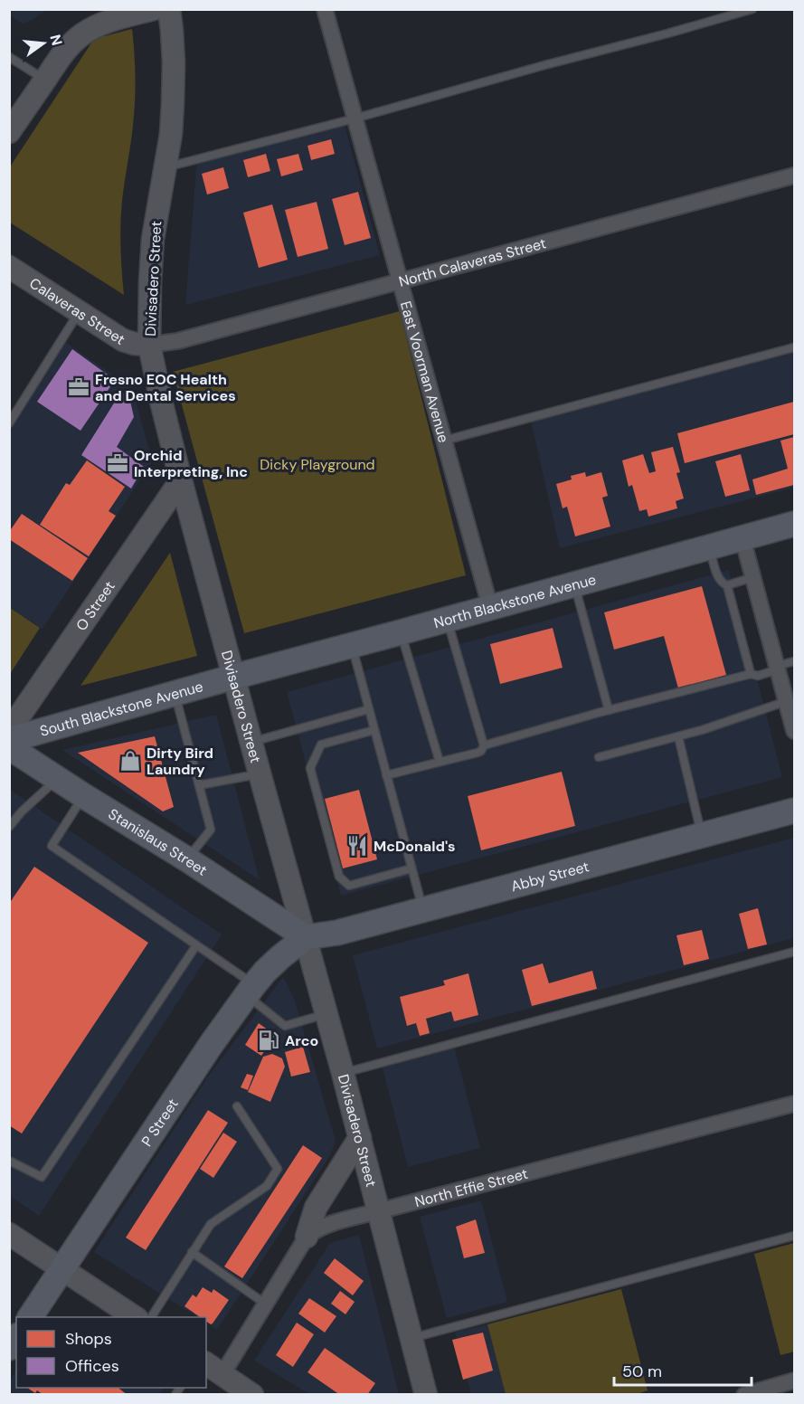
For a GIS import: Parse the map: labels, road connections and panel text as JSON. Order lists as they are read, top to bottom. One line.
{"streets":{"main road":["North Blackstone Avenue","South Blackstone Avenue","Stanislaus Street","Abby Street","P Street"],"street":["North Calaveras Street","Divisadero Street","Calaveras Street","East Voorman Avenue","O Street","North Effie Street"]},"crossings":[["North Calaveras Street","Divisadero Street"],["North Calaveras Street","Calaveras Street"],["North Calaveras Street","East Voorman Avenue"],["Divisadero Street","Calaveras Street"],["Divisadero Street","North Blackstone Avenue"],["Divisadero Street","O Street"],["Divisadero Street","South Blackstone Avenue"],["Divisadero Street","Stanislaus Street"],["Divisadero Street","Abby Street"],["Divisadero Street","P Street"],["Divisadero Street","North Effie Street"],["East Voorman Avenue","North Blackstone Avenue"],["North Blackstone Avenue","South Blackstone Avenue"],["Stanislaus Street","Abby Street"],["Stanislaus Street","P Street"],["Abby Street","P Street"]],"parks":["Dicky Playground"],"places":{"office":["Fresno EOC Health and Dental Services","Orchid Interpreting, Inc"],"shop":["Dirty Bird Laundry"],"restaurant":["McDonald's"],"fuel station":["Arco"]},"legend":["Shops","Offices"],"scale_bar":"50 m","north":"right"}
